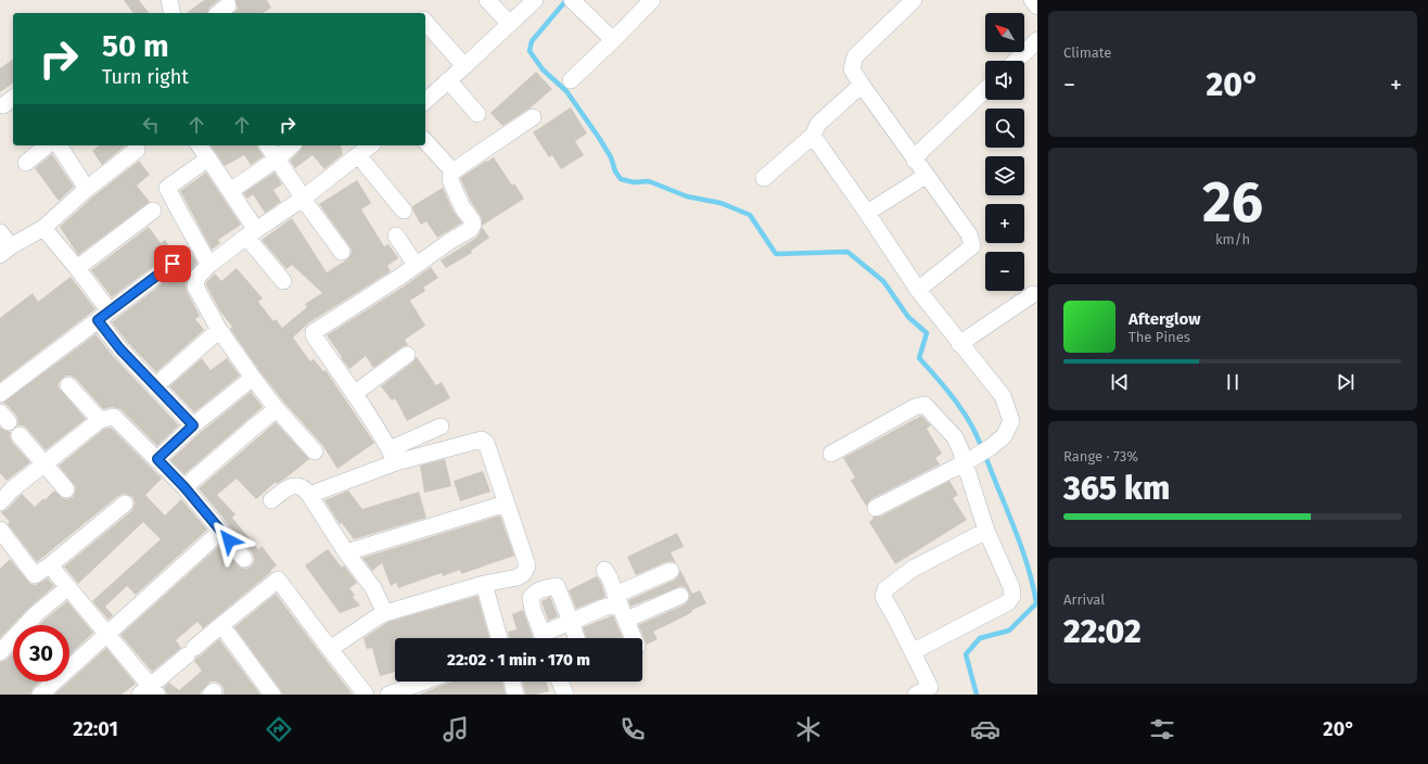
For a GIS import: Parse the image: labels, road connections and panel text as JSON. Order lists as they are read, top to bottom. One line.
{"north":"top left","page":{"tile":["Climate",["26","km/h"],["Range · 73%","365 km"],["Arrival","22:02"]],"map_buttons":["+","−"],"turn":["50 m","Turn right"],"heat":["−","20°","+"],"song":["Afterglow","The Pines"],"limit":"30","trip":"22:02 · 1 min · 170 m","tabs":["22:01","20°"]}}
